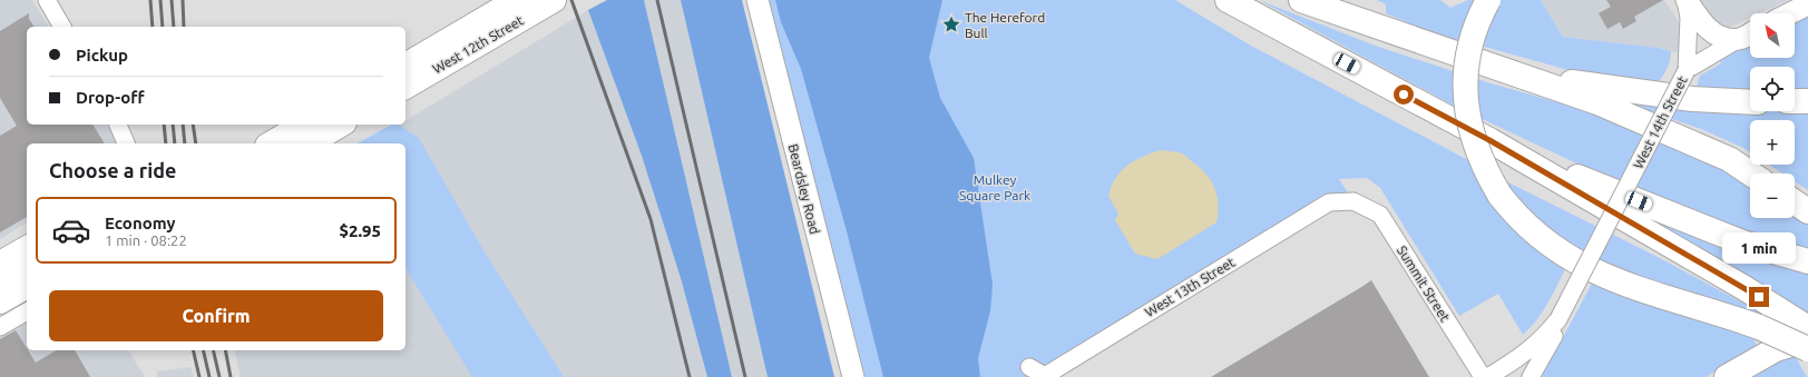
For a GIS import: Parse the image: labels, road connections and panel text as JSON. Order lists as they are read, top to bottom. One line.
{"streets":{"main road":["West 12th Street"],"street":["West 14th Street","Beardsley Road","Summit Street","West 13th Street"]},"crossings":[["Summit Street","West 13th Street"]],"parks":["Mulkey Square Park"],"places":{"place":["The Hereford Bull"]},"north":"top left","page":{"map_buttons":["+","−"],"banner":["Pickup","Drop-off"],"heading":"Choose a ride","list":[{"name":"Economy","note":"1 min · 08:22","value":"$2.95"}],"bubble":"1 min","buttons":"Confirm"}}
